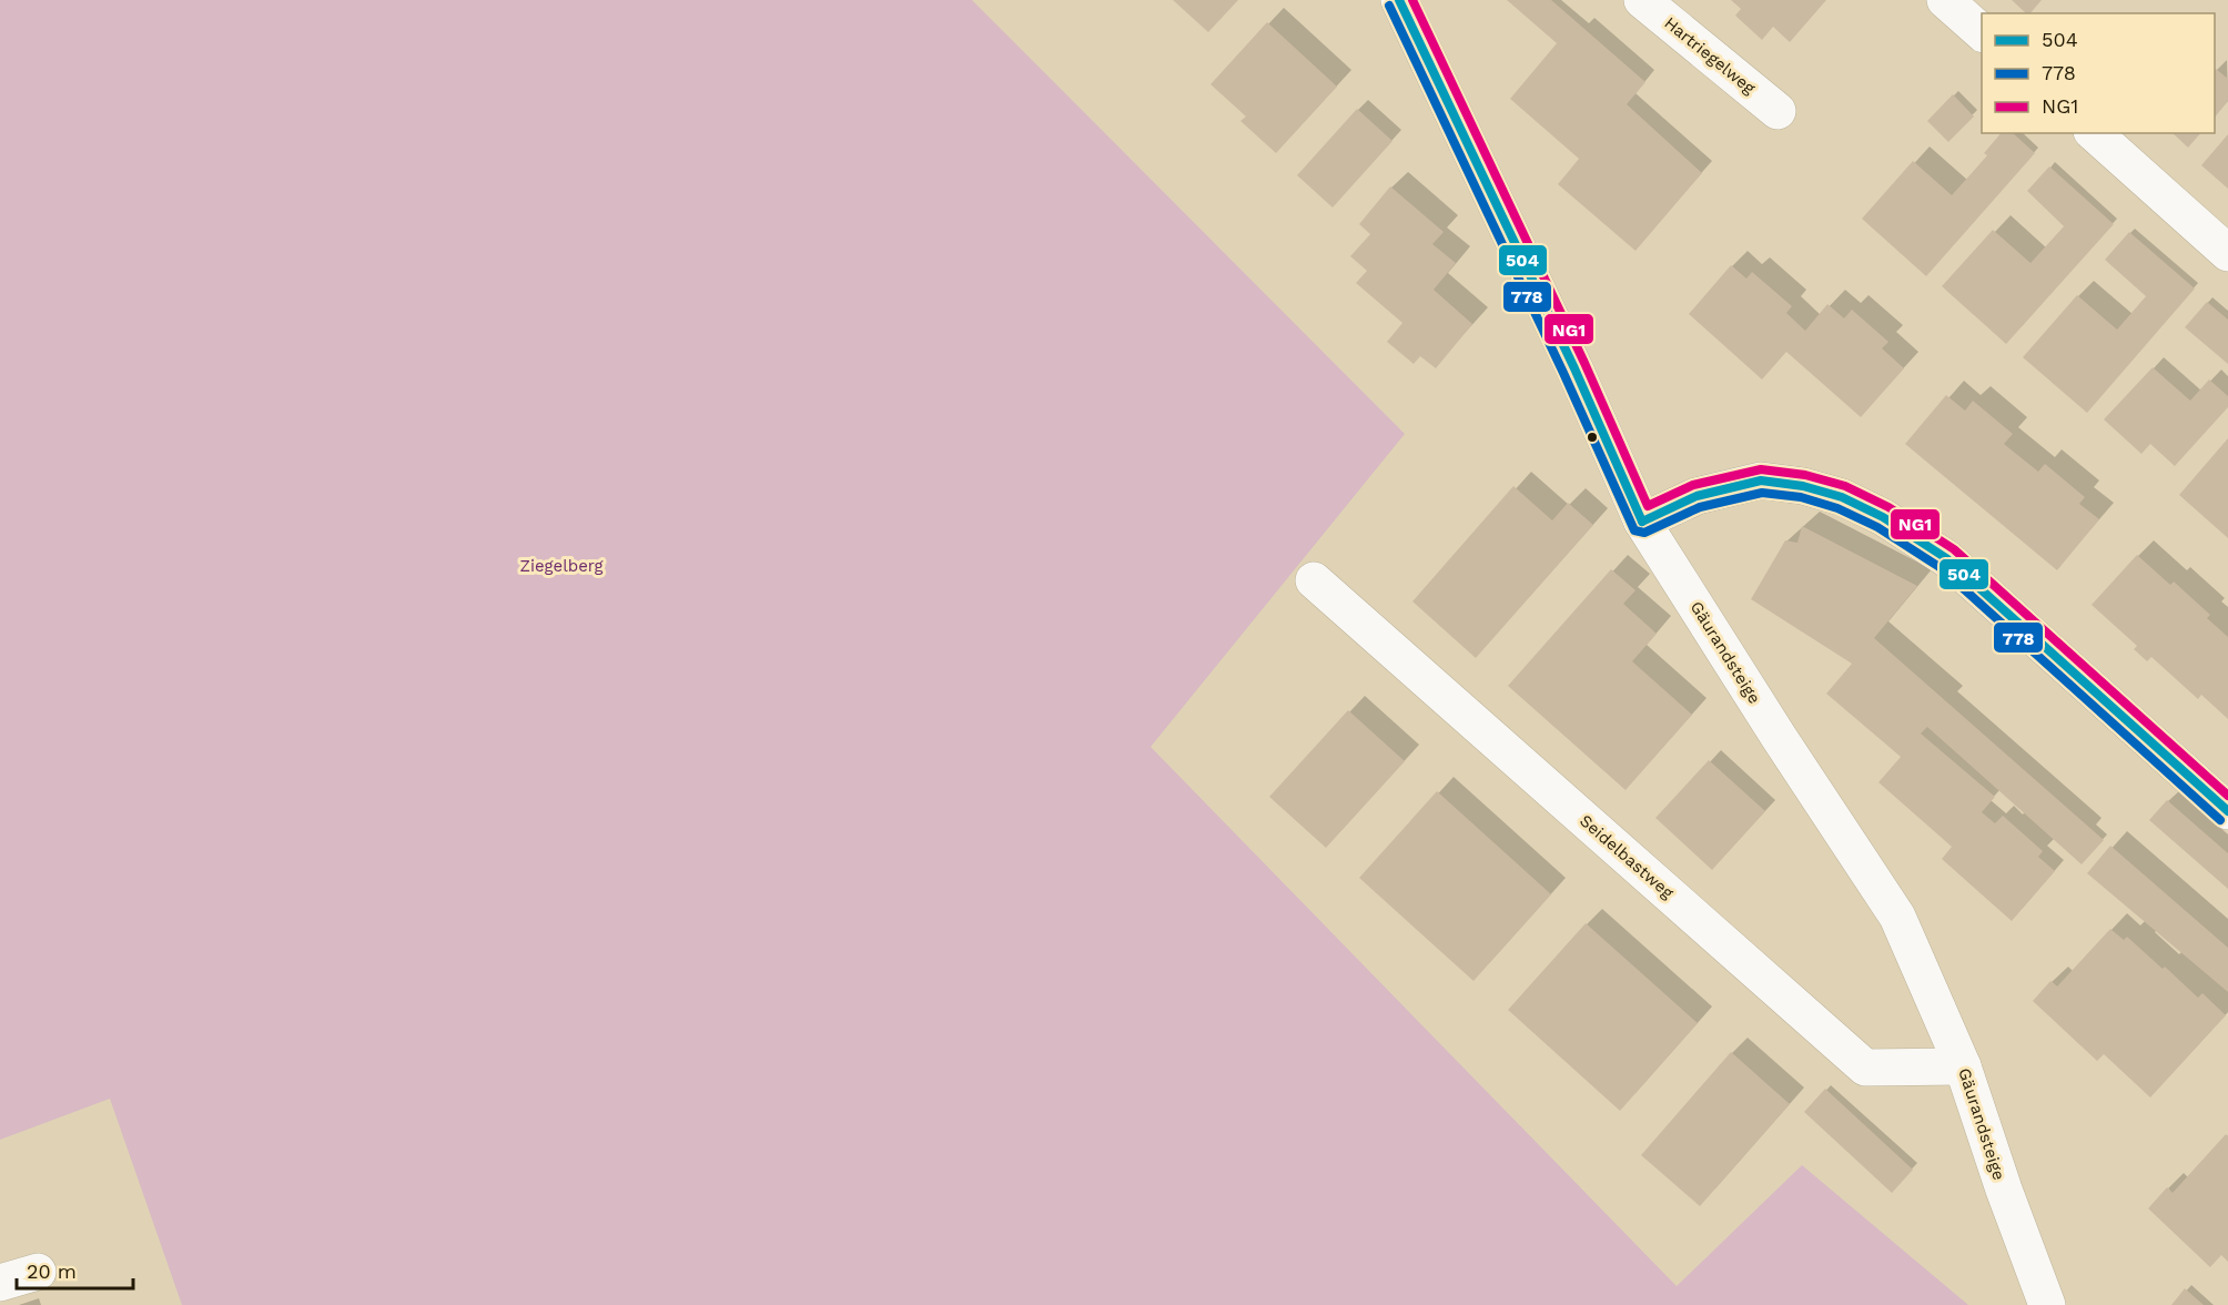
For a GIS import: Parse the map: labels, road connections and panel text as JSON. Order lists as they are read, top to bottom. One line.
{"streets":{"street":["Hartriegelweg","Gäurandsteige","Seidelbastweg"]},"crossings":[["Gäurandsteige","Seidelbastweg"]],"parks":["Ziegelberg"],"lines":["transit line 504","transit line NG1","transit line 778"],"legend":["504","778","NG1"],"scale_bar":"20 m"}
